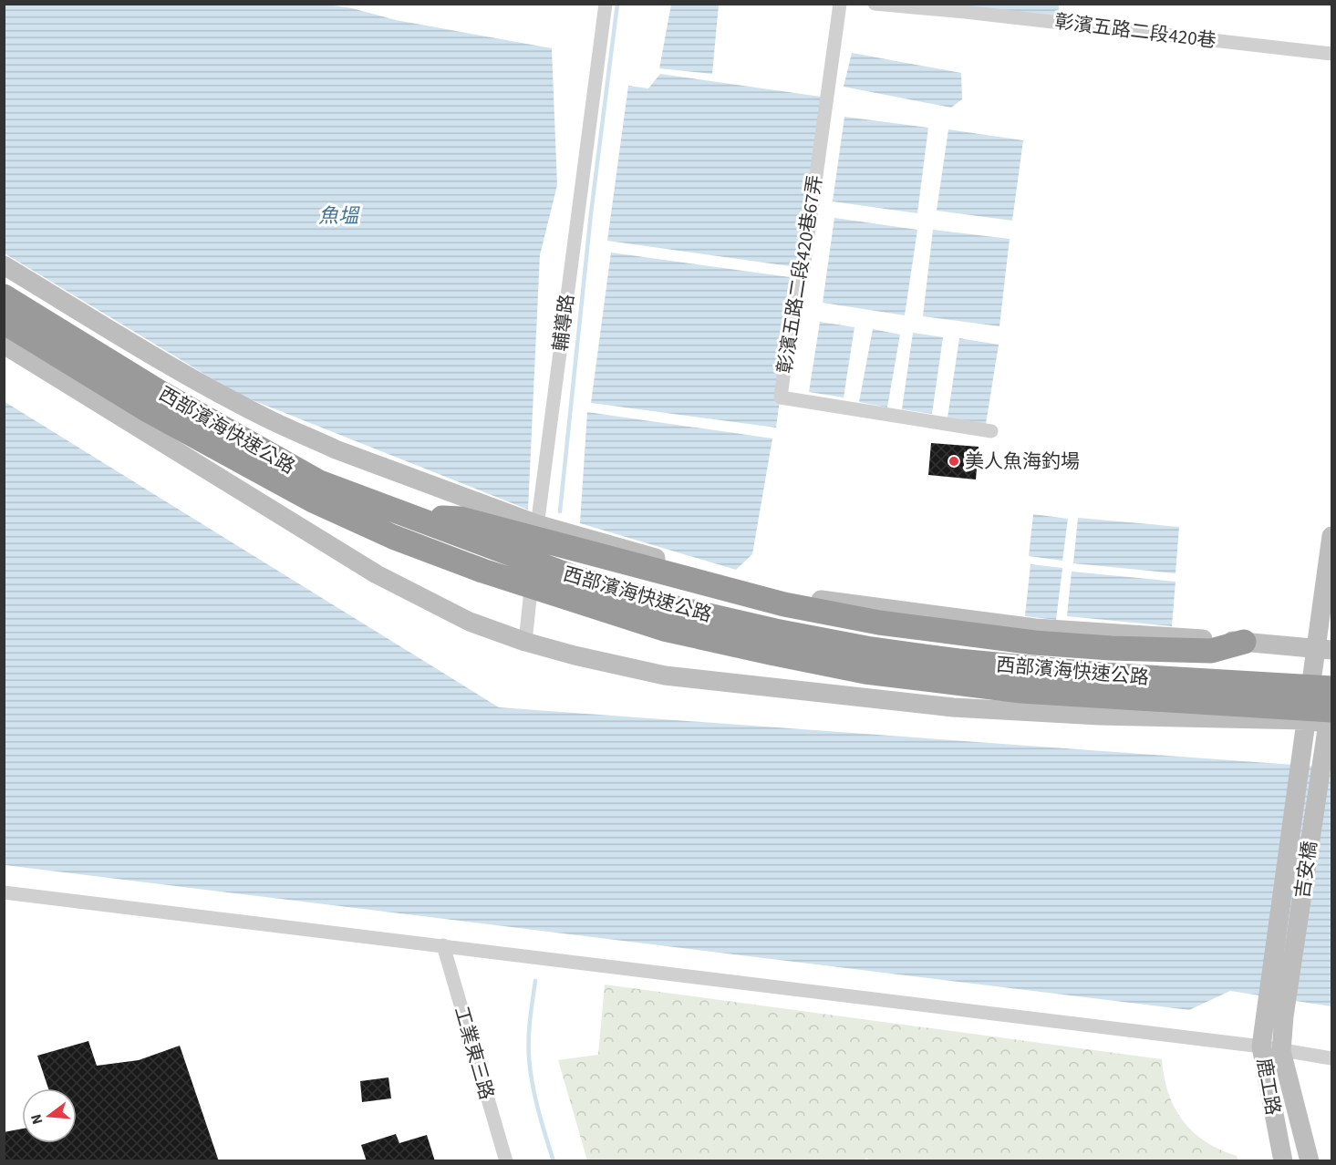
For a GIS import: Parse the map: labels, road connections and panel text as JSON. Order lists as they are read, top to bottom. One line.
{"streets":{"highway":["西部濱海快速公路"],"street":["彰濱五路二段420巷","彰濱五路二段420巷67弄","輔導路","吉安橋","工業東三路","鹿工路"]},"crossings":[["西部濱海快速公路","吉安橋"],["吉安橋","鹿工路"]],"water":["魚塭"],"places":["美人魚海釣場"],"north":"left"}
